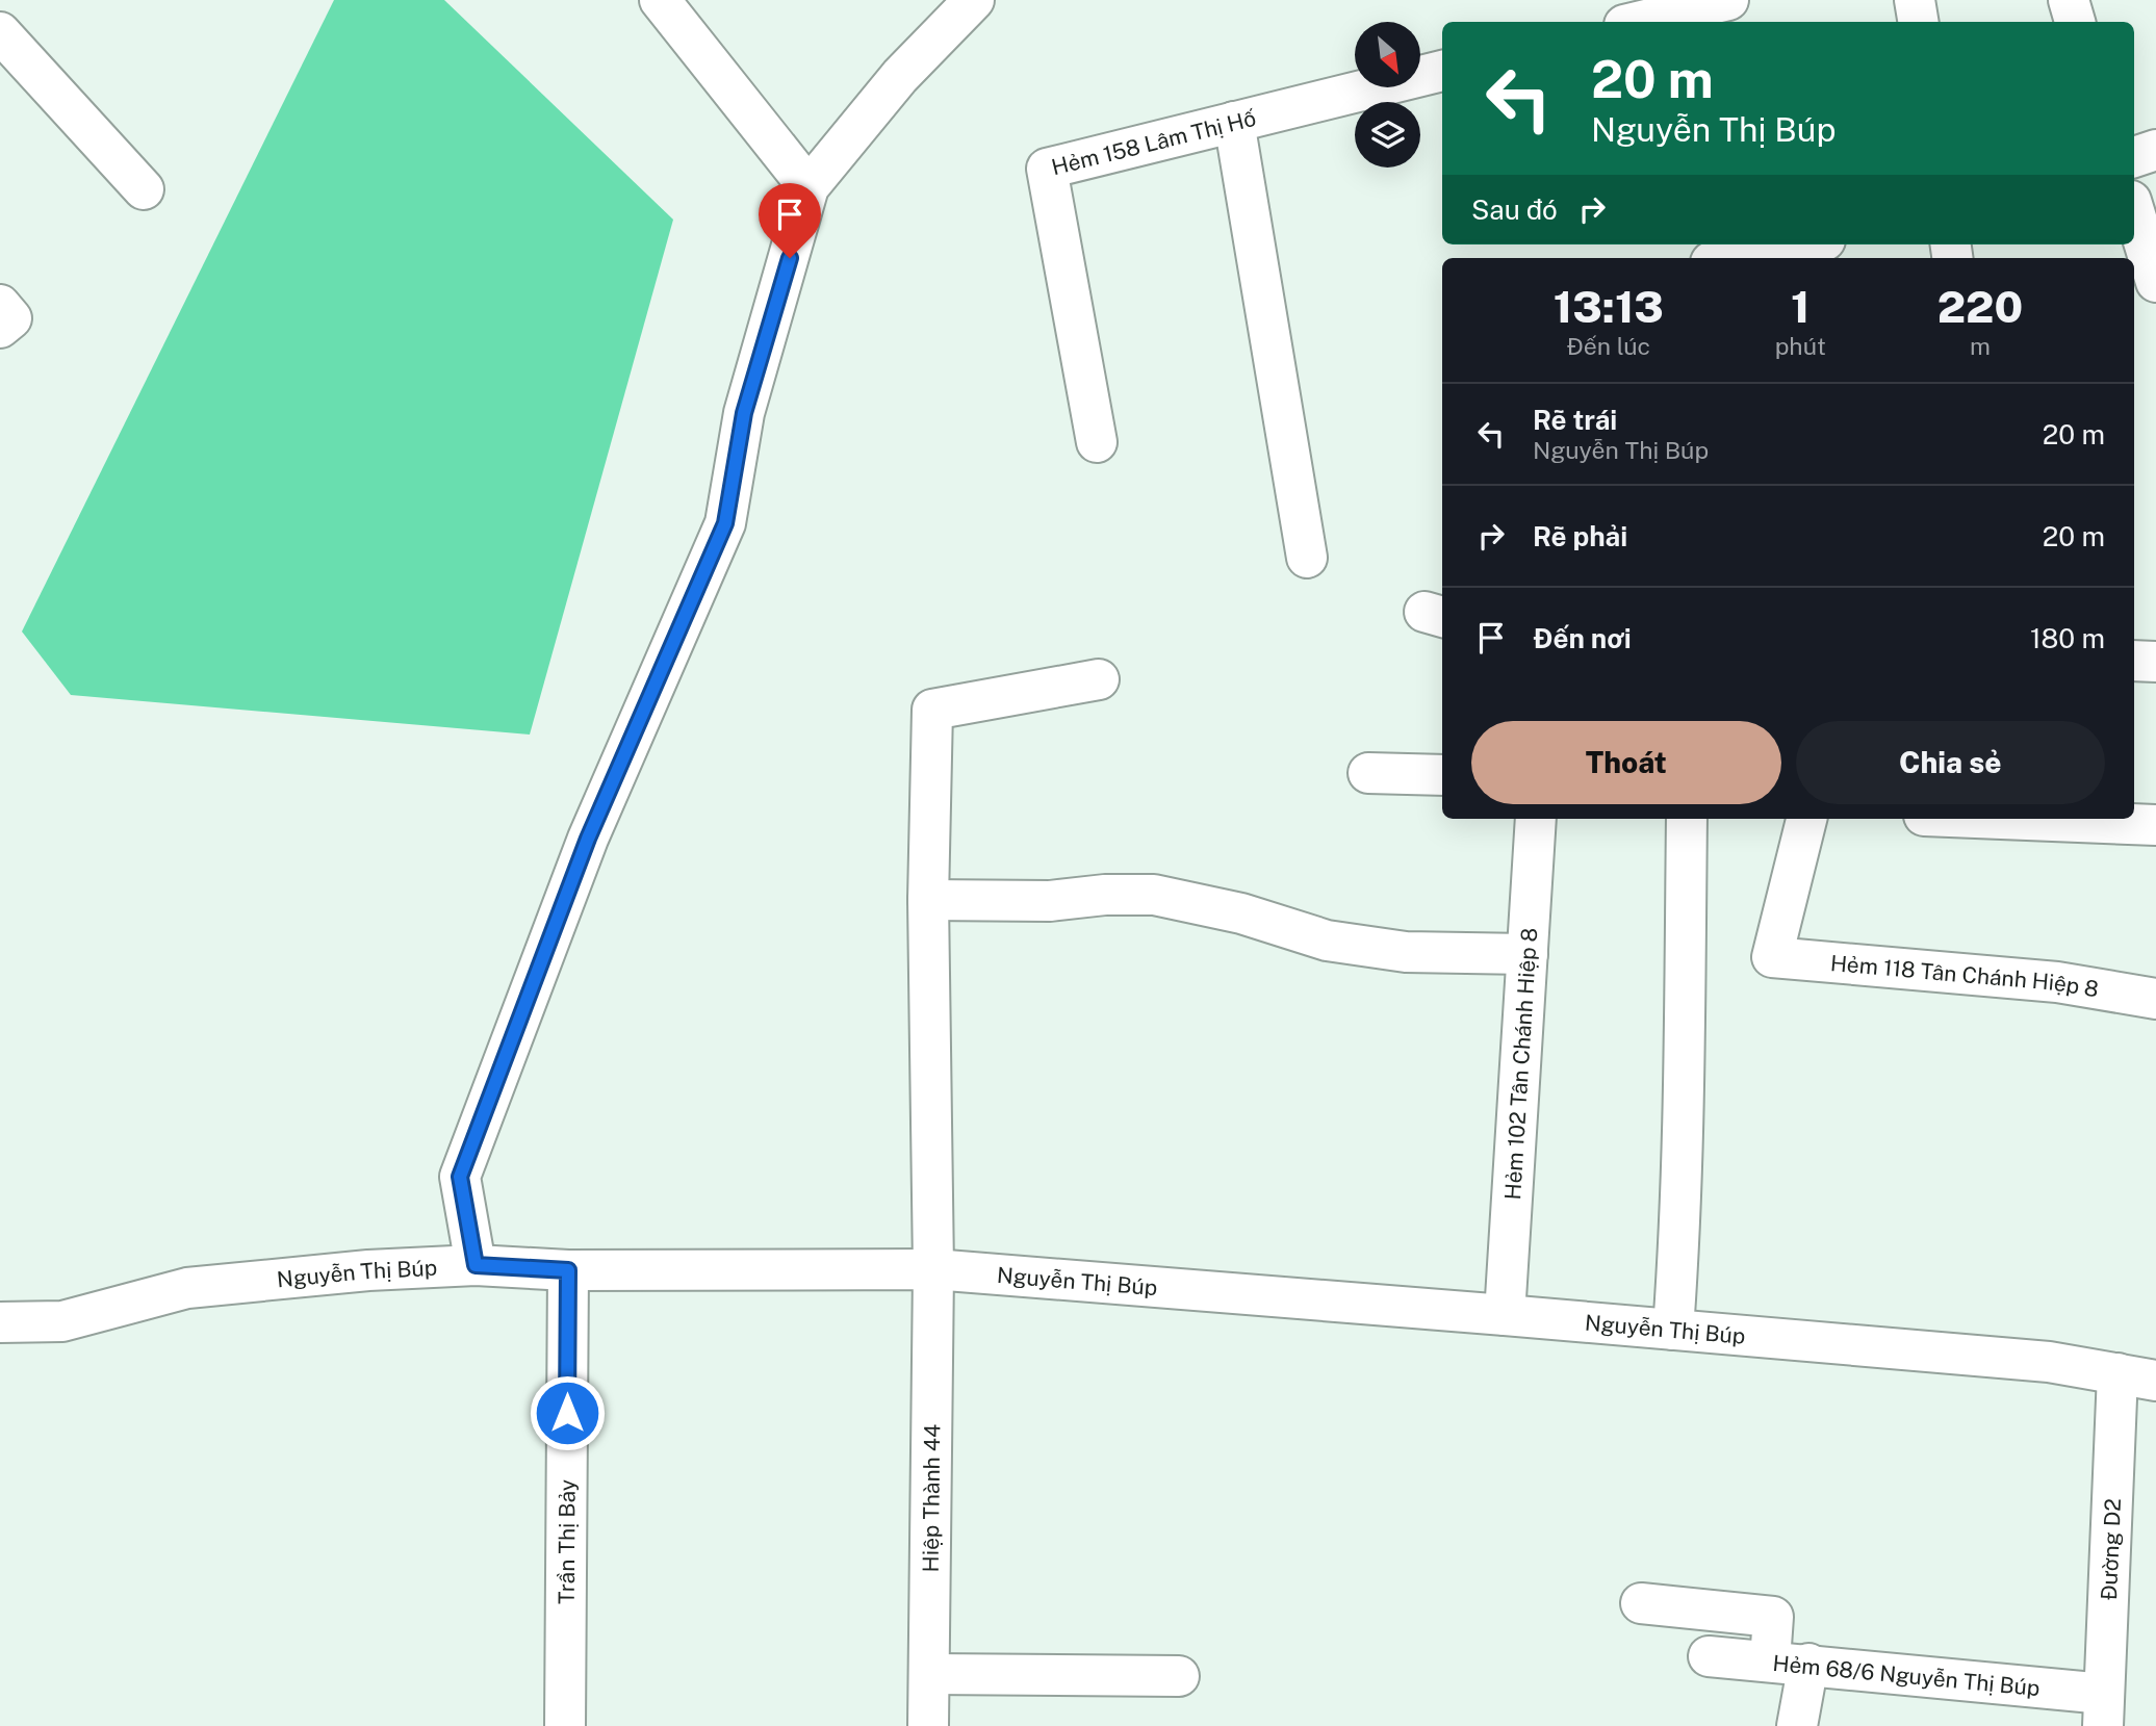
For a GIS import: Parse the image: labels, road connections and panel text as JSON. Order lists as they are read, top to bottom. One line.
{"streets":{"street":["Hẻm 158 Lâm Thị Hố","Hẻm 118 Tân Chánh Hiệp 8","Hẻm 102 Tân Chánh Hiệp 8","Nguyễn Thị Búp","Hiệp Thành 44","Trần Thị Bảy","Đường D2","Hẻm 68/6 Nguyễn Thị Búp"]},"crossings":[["Hẻm 102 Tân Chánh Hiệp 8","Nguyễn Thị Búp"],["Nguyễn Thị Búp","Hiệp Thành 44"],["Nguyễn Thị Búp","Trần Thị Bảy"],["Nguyễn Thị Búp","Đường D2"],["Đường D2","Hẻm 68/6 Nguyễn Thị Búp"]],"north":"bottom right","page":{"turn":["20 m","Nguyễn Thị Búp"],"then":"Sau đó","eta":["13:13","Đến lúc","1","phút","220","m"],"list":[{"name":"Rẽ trái","note":"Nguyễn Thị Búp","value":"20 m"},{"name":"Rẽ phải","value":"20 m"},{"name":"Đến nơi","value":"180 m"}],"buttons":["Thoát","Chia sẻ"]}}
